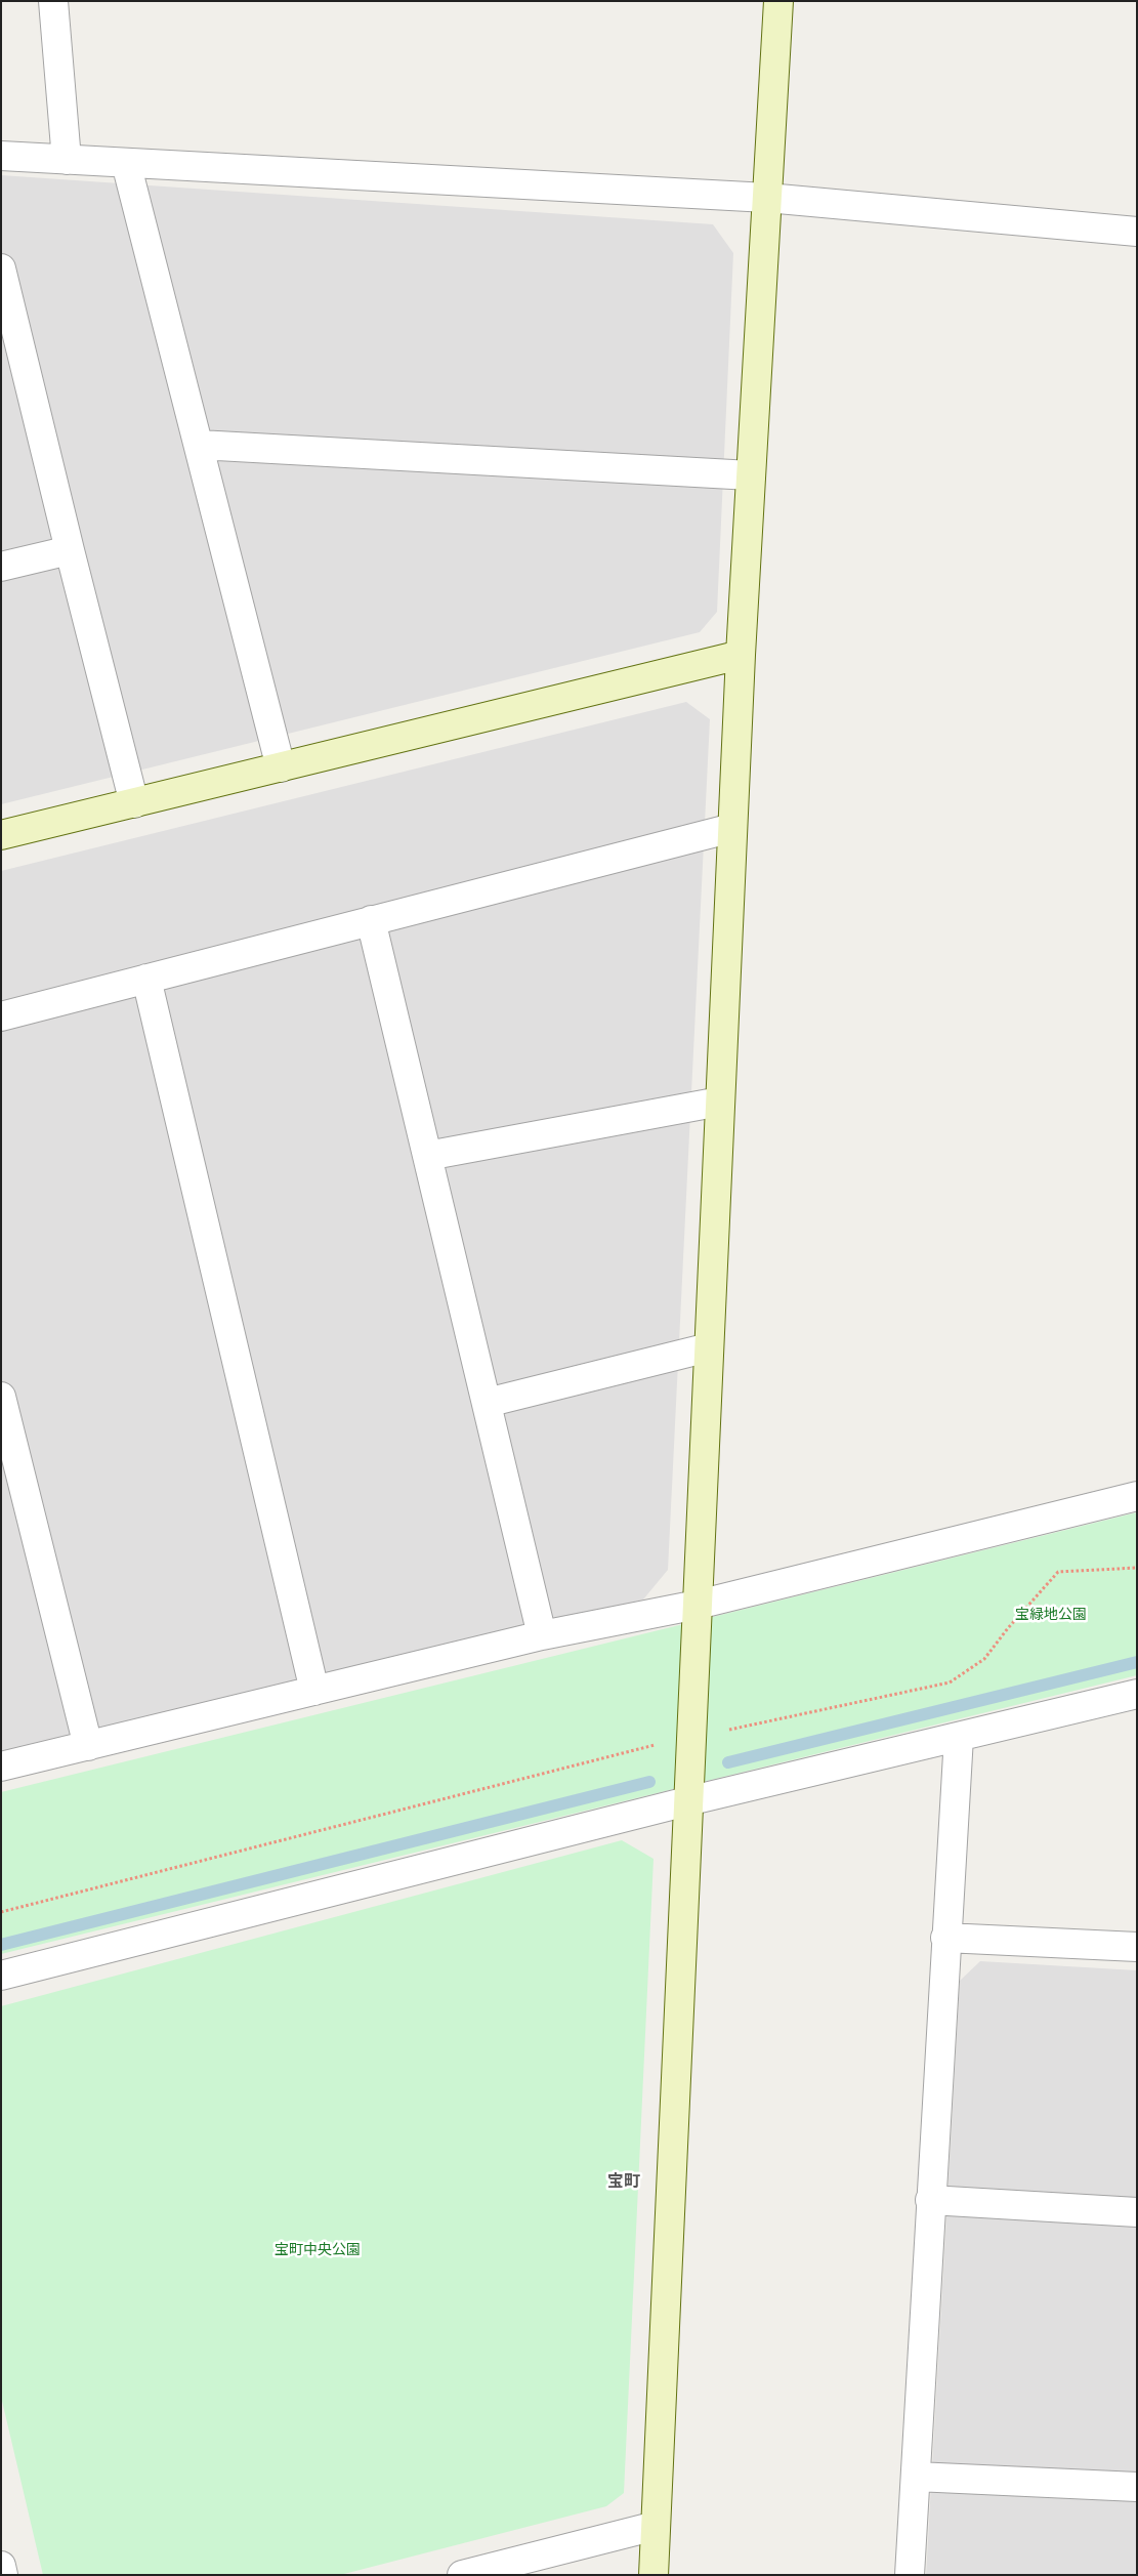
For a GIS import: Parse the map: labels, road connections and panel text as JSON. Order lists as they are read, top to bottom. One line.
{"districts":["宝町"],"parks":["宝緑地公園","宝町中央公園"]}
